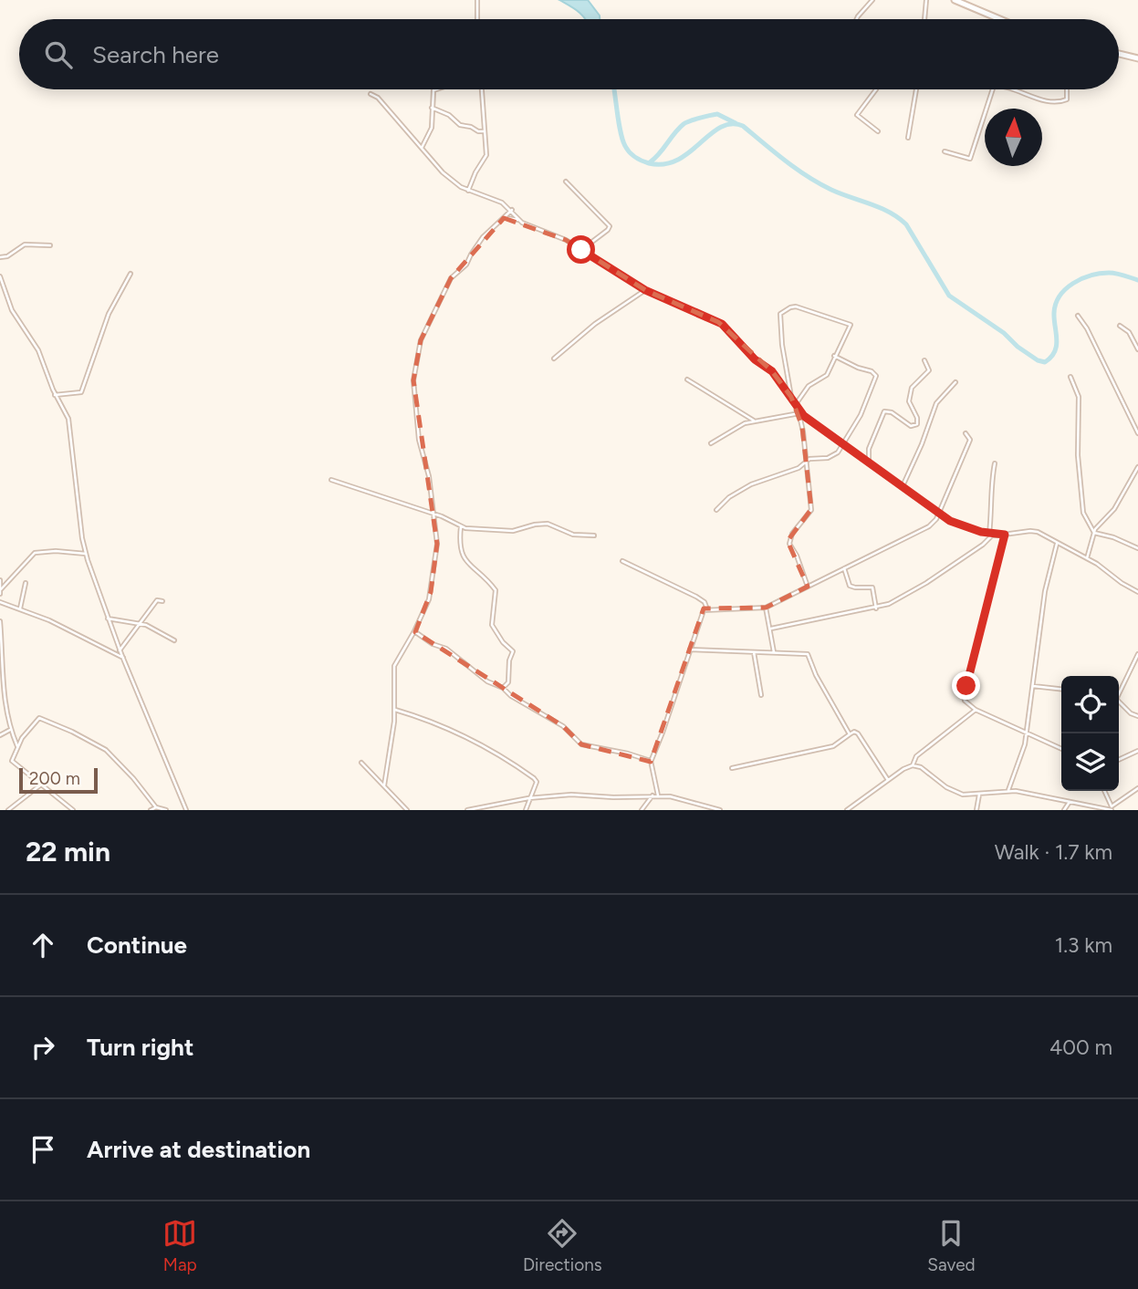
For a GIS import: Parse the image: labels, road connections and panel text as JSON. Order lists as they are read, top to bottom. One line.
{"scale_bar":"200 m","north":"top","page":{"search":"Search here","scale":"200 m","heading":["22 min","Walk · 1.7 km"],"list":[["Continue","1.3 km"],["Turn right","400 m"],"Arrive at destination"],"nav":["Map","Directions","Saved"]}}
